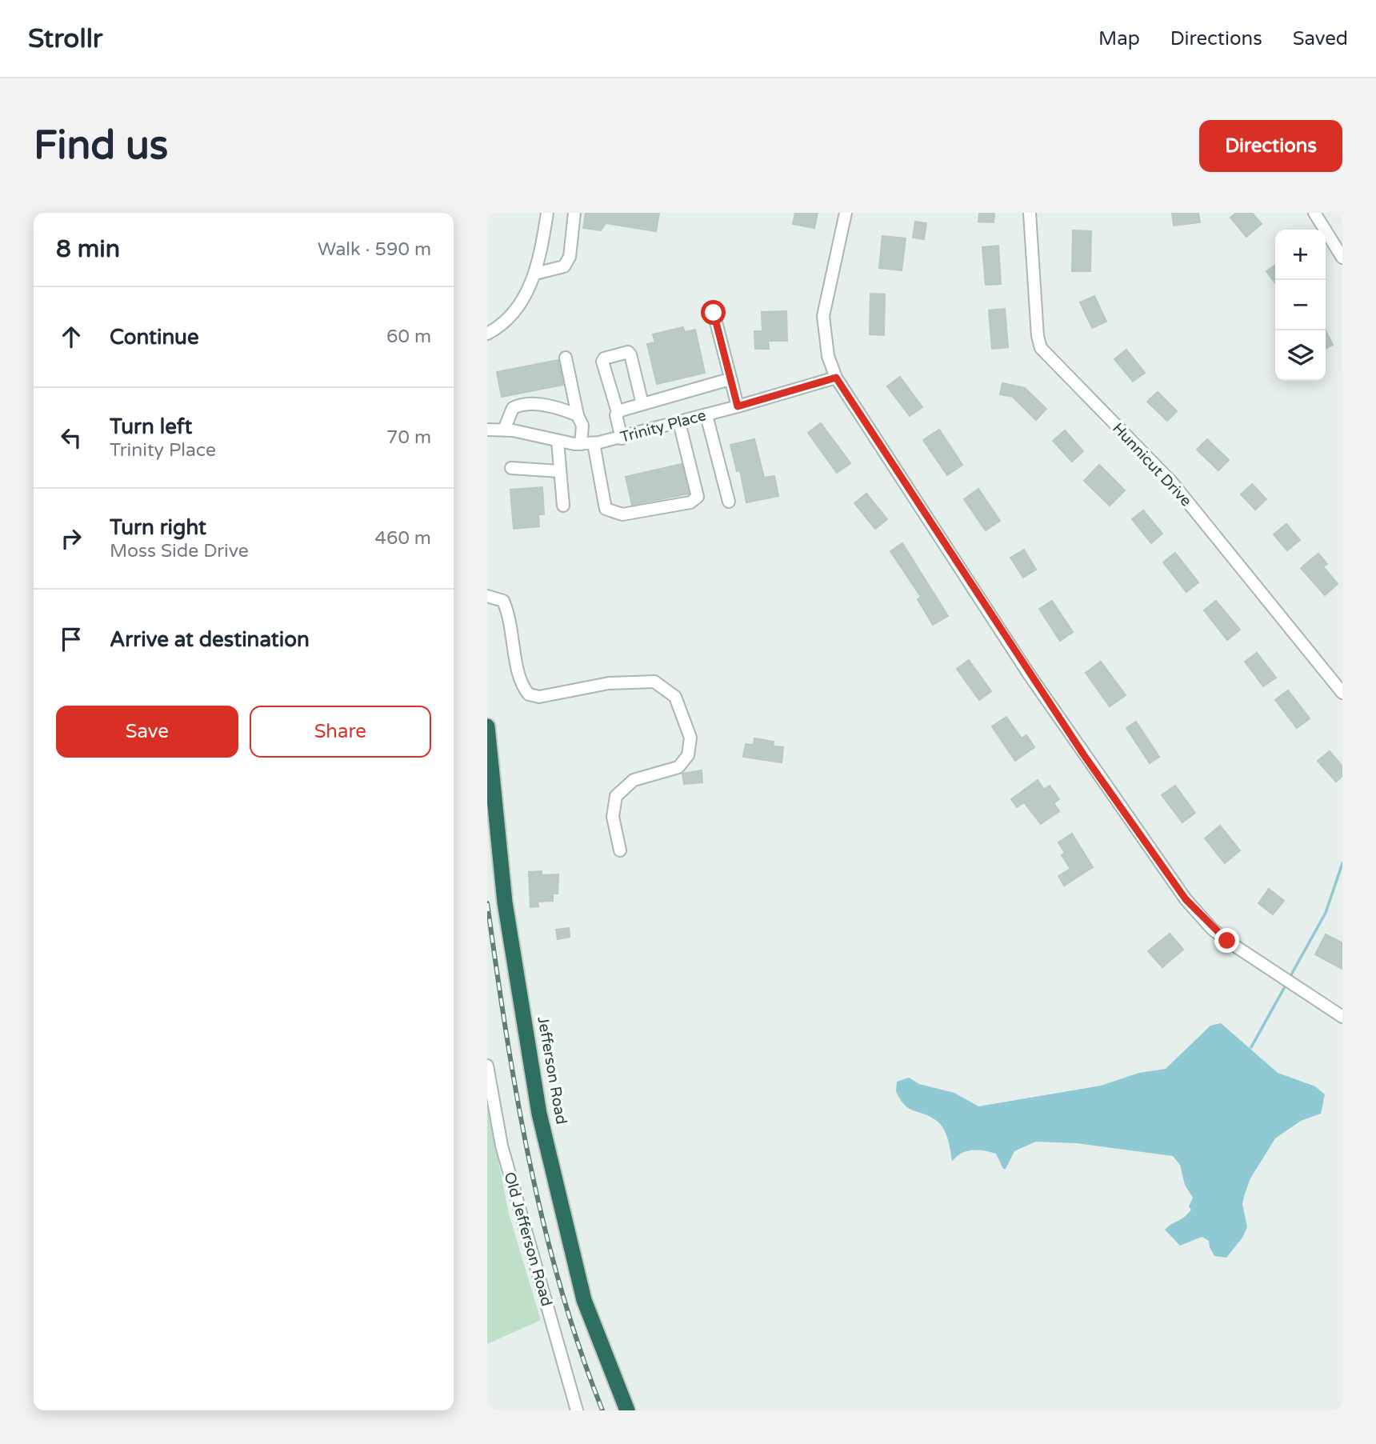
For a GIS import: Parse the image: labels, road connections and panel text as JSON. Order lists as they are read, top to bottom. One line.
{"streets":{"highway":["Jefferson Road"],"street":["Trinity Place","Hunnicut Drive","Old Jefferson Road"]},"page":{"header":"Strollr","nav":["Map","Directions","Saved"],"buttons":["Directions",["Save","Share"]],"title":"Find us","heading":["8 min","Walk · 590 m"],"map_buttons":["+","−"],"list":[["Continue","60 m"],["Turn left","Trinity Place","70 m"],["Turn right","Moss Side Drive","460 m"],"Arrive at destination"]}}
